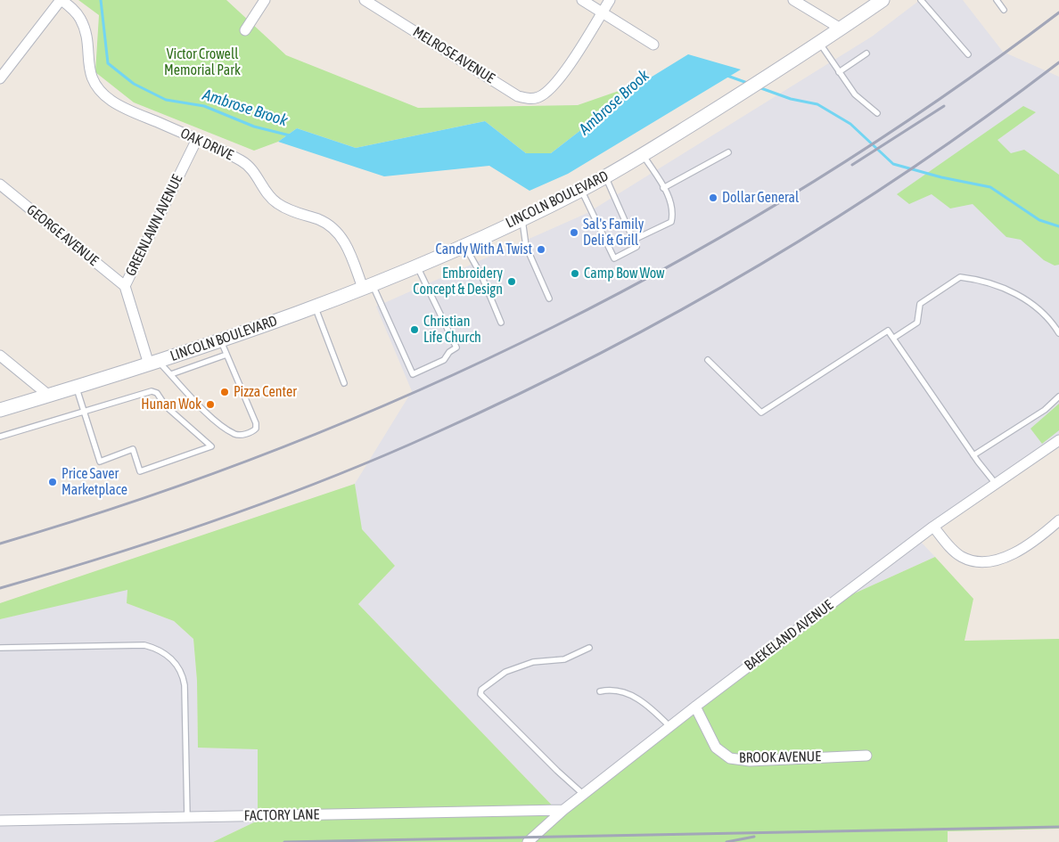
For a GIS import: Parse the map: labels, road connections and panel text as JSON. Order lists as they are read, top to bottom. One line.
{"streets":{"main road":["LINCOLN BOULEVARD"],"street":["MELROSE AVENUE","OAK DRIVE","GREENLAWN AVENUE","GEORGE AVENUE","BAEKELAND AVENUE","BROOK AVENUE","FACTORY LANE"]},"crossings":[["OAK DRIVE","LINCOLN BOULEVARD"],["OAK DRIVE","GREENLAWN AVENUE"],["LINCOLN BOULEVARD","GREENLAWN AVENUE"],["GREENLAWN AVENUE","GEORGE AVENUE"],["BAEKELAND AVENUE","BROOK AVENUE"],["BAEKELAND AVENUE","FACTORY LANE"]],"water":["Ambrose Brook"],"parks":["Victor Crowell Memorial Park"],"places":["Dollar General","Sal's Family Deli & Grill","Candy With A Twist","Camp Bow Wow","Embroidery Concept & Design","Christian Life Church","Pizza Center","Hunan Wok","Price Saver Marketplace"]}
